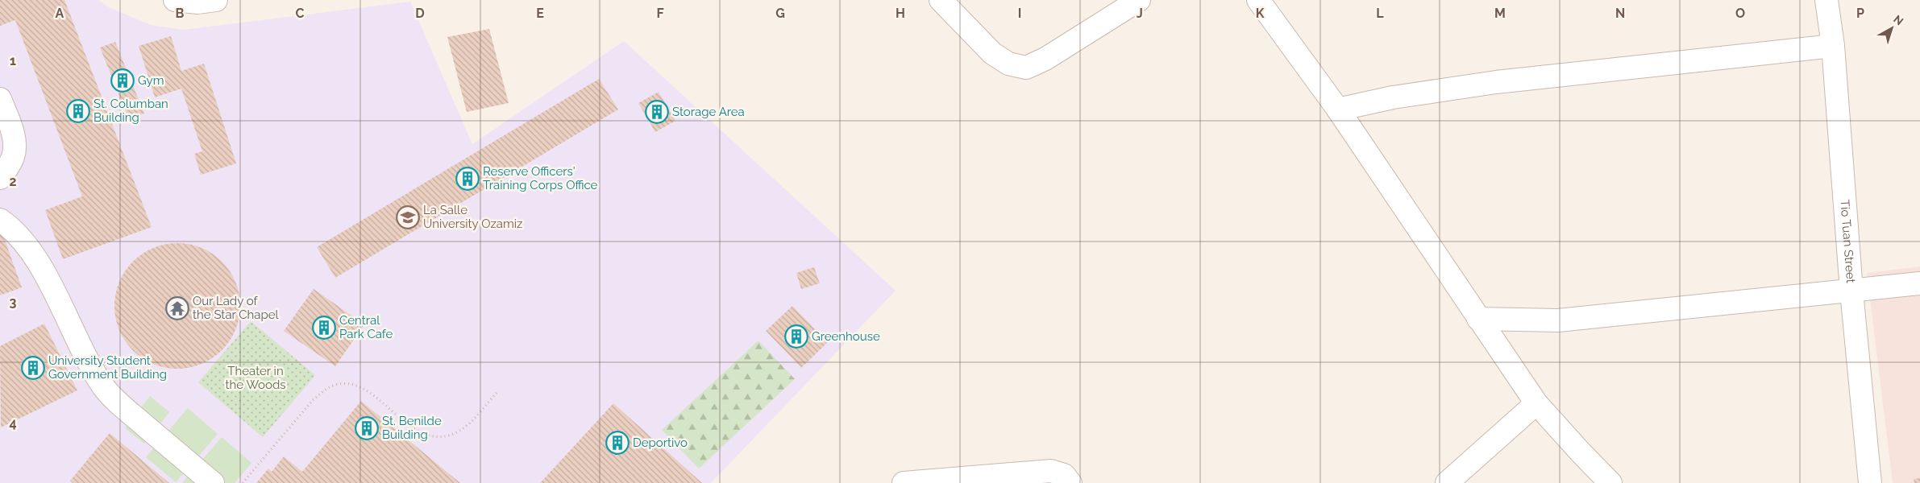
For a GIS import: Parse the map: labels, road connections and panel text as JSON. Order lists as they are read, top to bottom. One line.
{"streets":{"street":["Tio Tuan Street"]},"parks":["Theater in the Woods"],"places":{"building":["Gym","St. Columban Building","Storage Area","Reserve Officers' Training Corps Office","Central Park Cafe","Greenhouse","University Student Government Building","St. Benilde Building","Deportivo"],"school or university":["La Salle University Ozamiz"],"temple":["Our Lady of the Star Chapel"]},"north":"top right","grid":{"columns":["A","B","C","D","E","F","G","H","I","J","K","L","M","N","O","P"],"rows":["1","2","3","4"]}}
